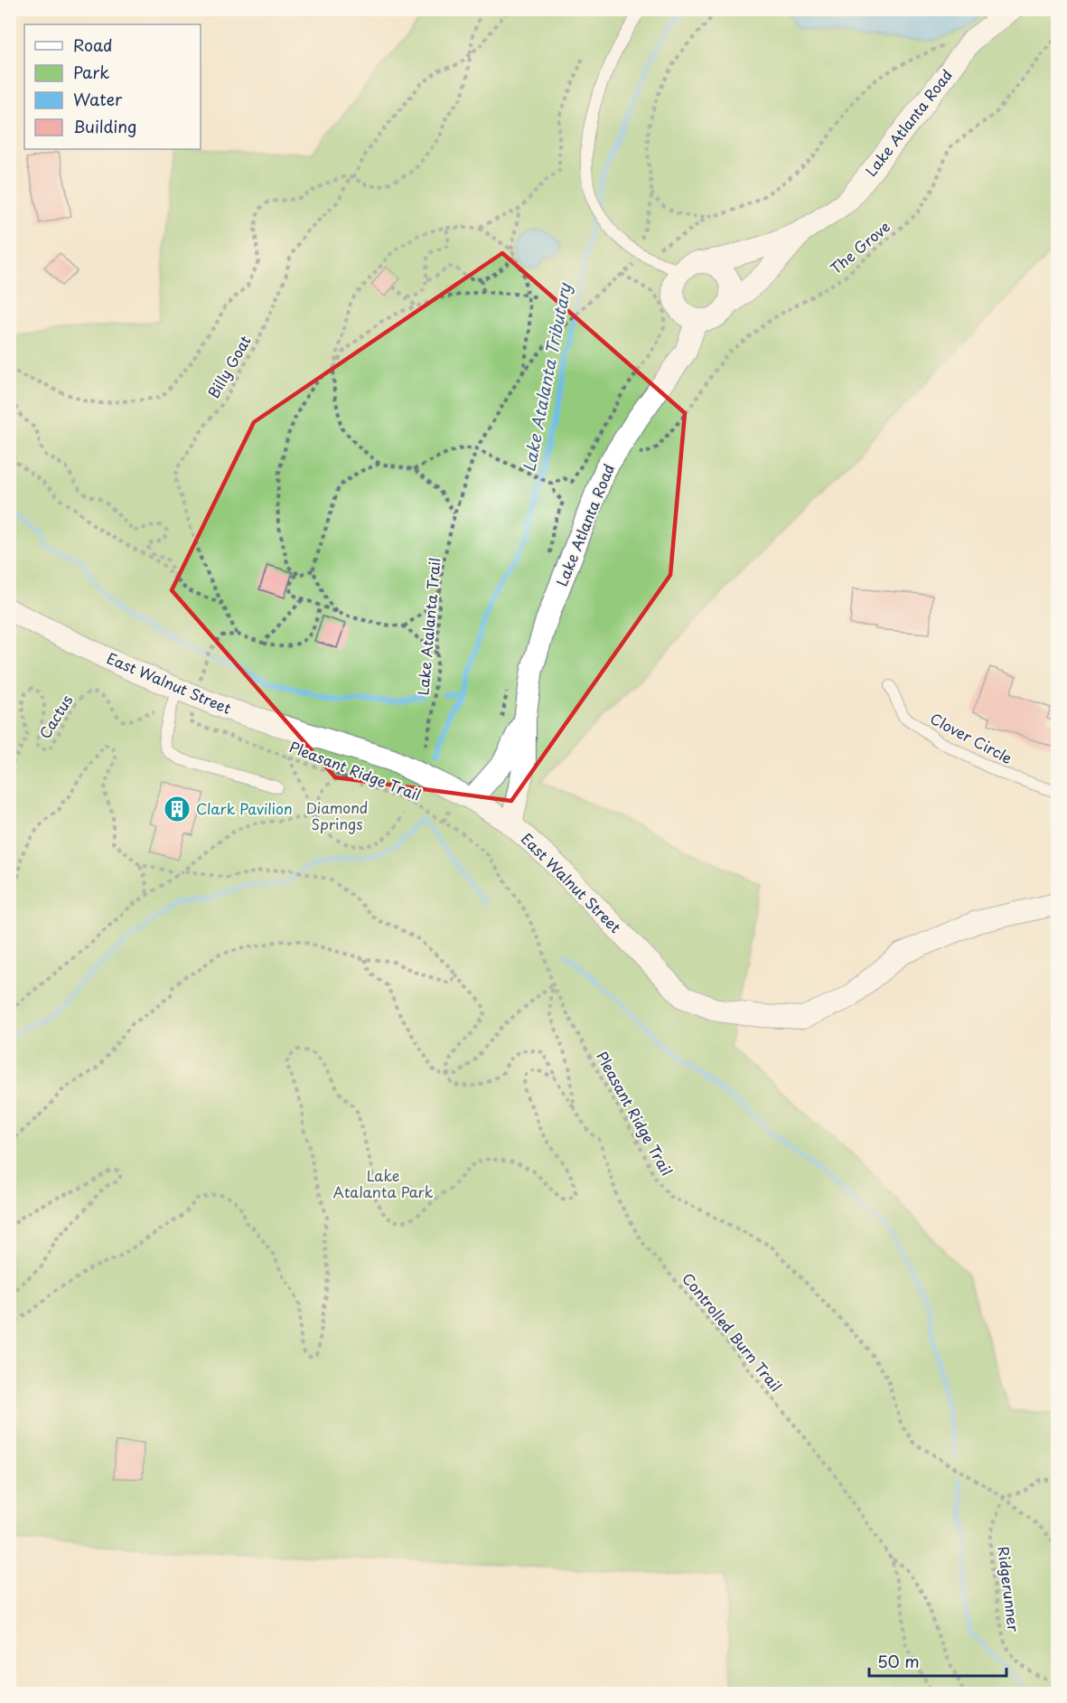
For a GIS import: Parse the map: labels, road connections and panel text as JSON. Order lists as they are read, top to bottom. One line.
{"streets":{"street":["Lake Atlanta Road","East Walnut Street"],"lane":["Clover Circle"],"path":["The Grove","Billy Goat","Lake Atalanta Trail","Cactus","Pleasant Ridge Trail","Controlled Burn Trail","Ridgerunner"]},"crossings":[["Lake Atlanta Road","The Grove"],["Lake Atlanta Road","East Walnut Street"],["East Walnut Street","Cactus"],["Pleasant Ridge Trail","Controlled Burn Trail"],["Pleasant Ridge Trail","Ridgerunner"]],"water":["Lake Atalanta Tributary"],"parks":["Diamond Springs","Lake Atalanta Park"],"places":{"building":["Clark Pavilion"]},"legend":["Road","Park","Water","Building"],"scale_bar":"50 m"}
